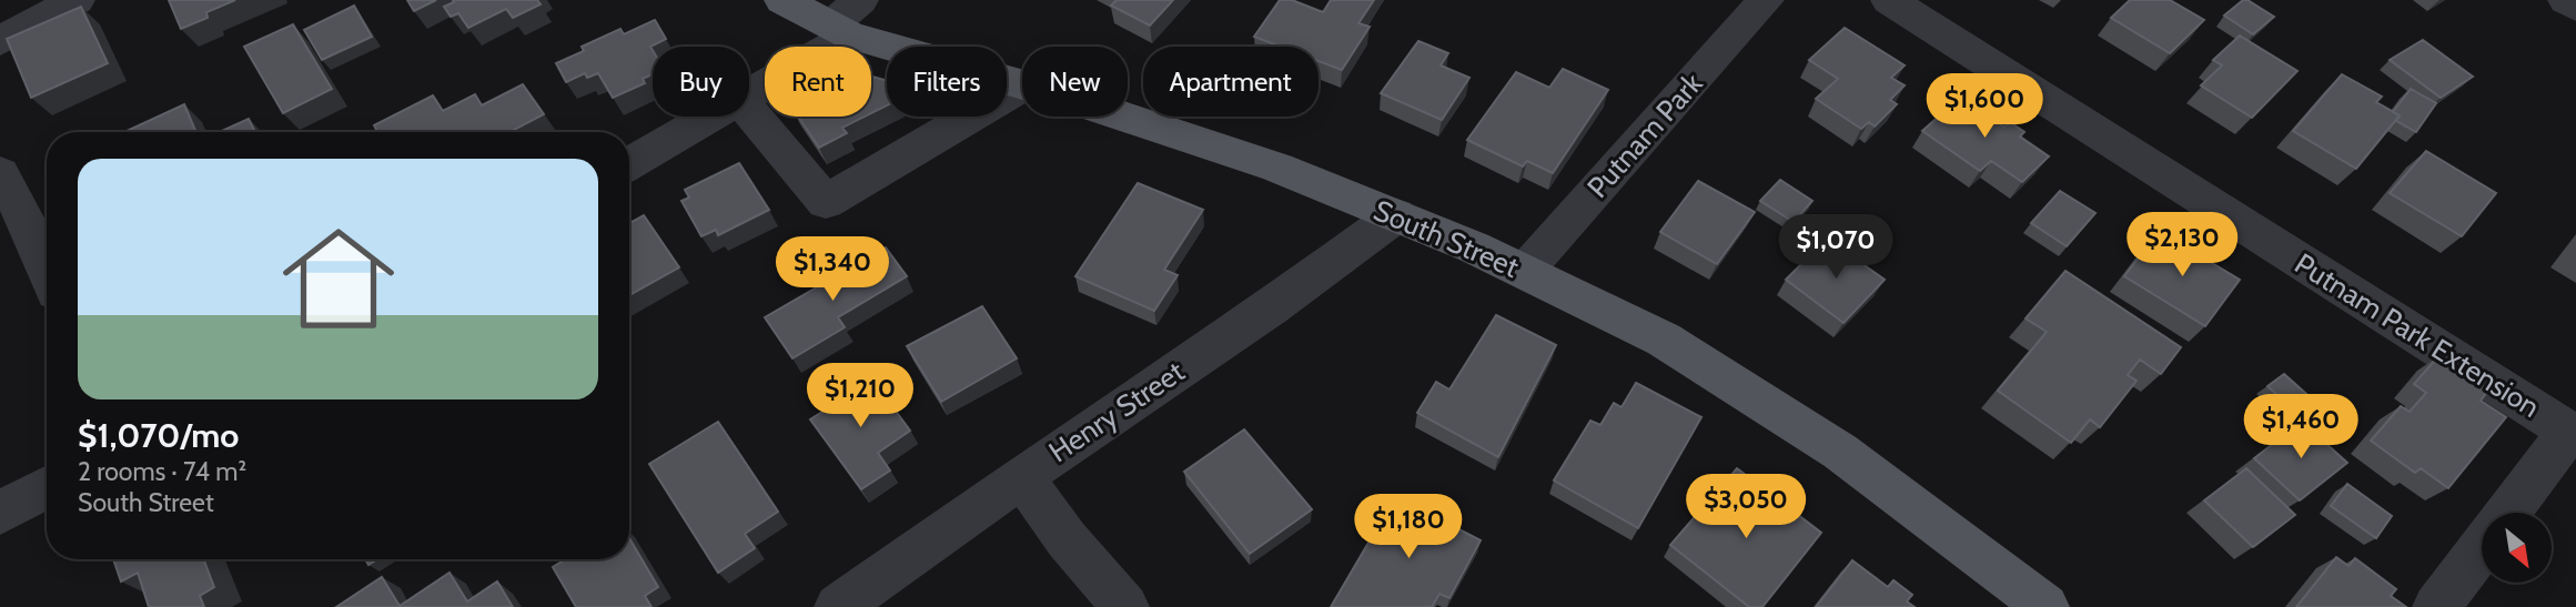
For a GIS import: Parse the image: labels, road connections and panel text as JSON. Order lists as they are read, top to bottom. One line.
{"streets":{"main road":["South Street"],"street":["Putnam Park","Putnam Park Extension","Henry Street"]},"crossings":[["Putnam Park","South Street"],["South Street","Henry Street"]],"north":"bottom right","page":{"chip":["Buy","Rent","Filters","New","Apartment"],"price":["$1,600","$2,130","$1,070","$1,340","$1,210","$1,460","$3,050","$1,180"],"list":[{"name":"$1,070/mo","note":"2 rooms · 74 m² · South Street"}]}}
